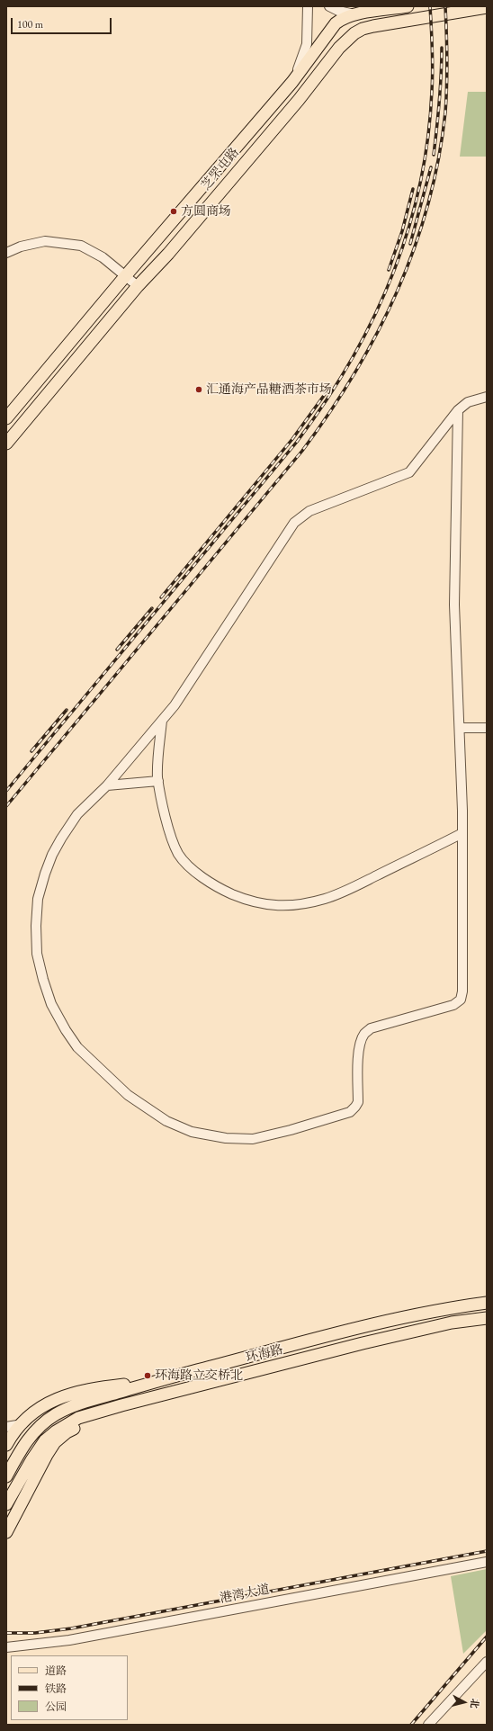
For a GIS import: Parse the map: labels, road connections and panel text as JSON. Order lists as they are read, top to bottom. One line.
{"streets":{"main road":["芝罘屯路","环海路"],"street":["港湾大道"]},"places":["方圆商场","汇通海产品糖酒茶市场","环海路立交桥北"],"legend":["道路","铁路","公园"],"scale_bar":"100 m","north":"right"}
